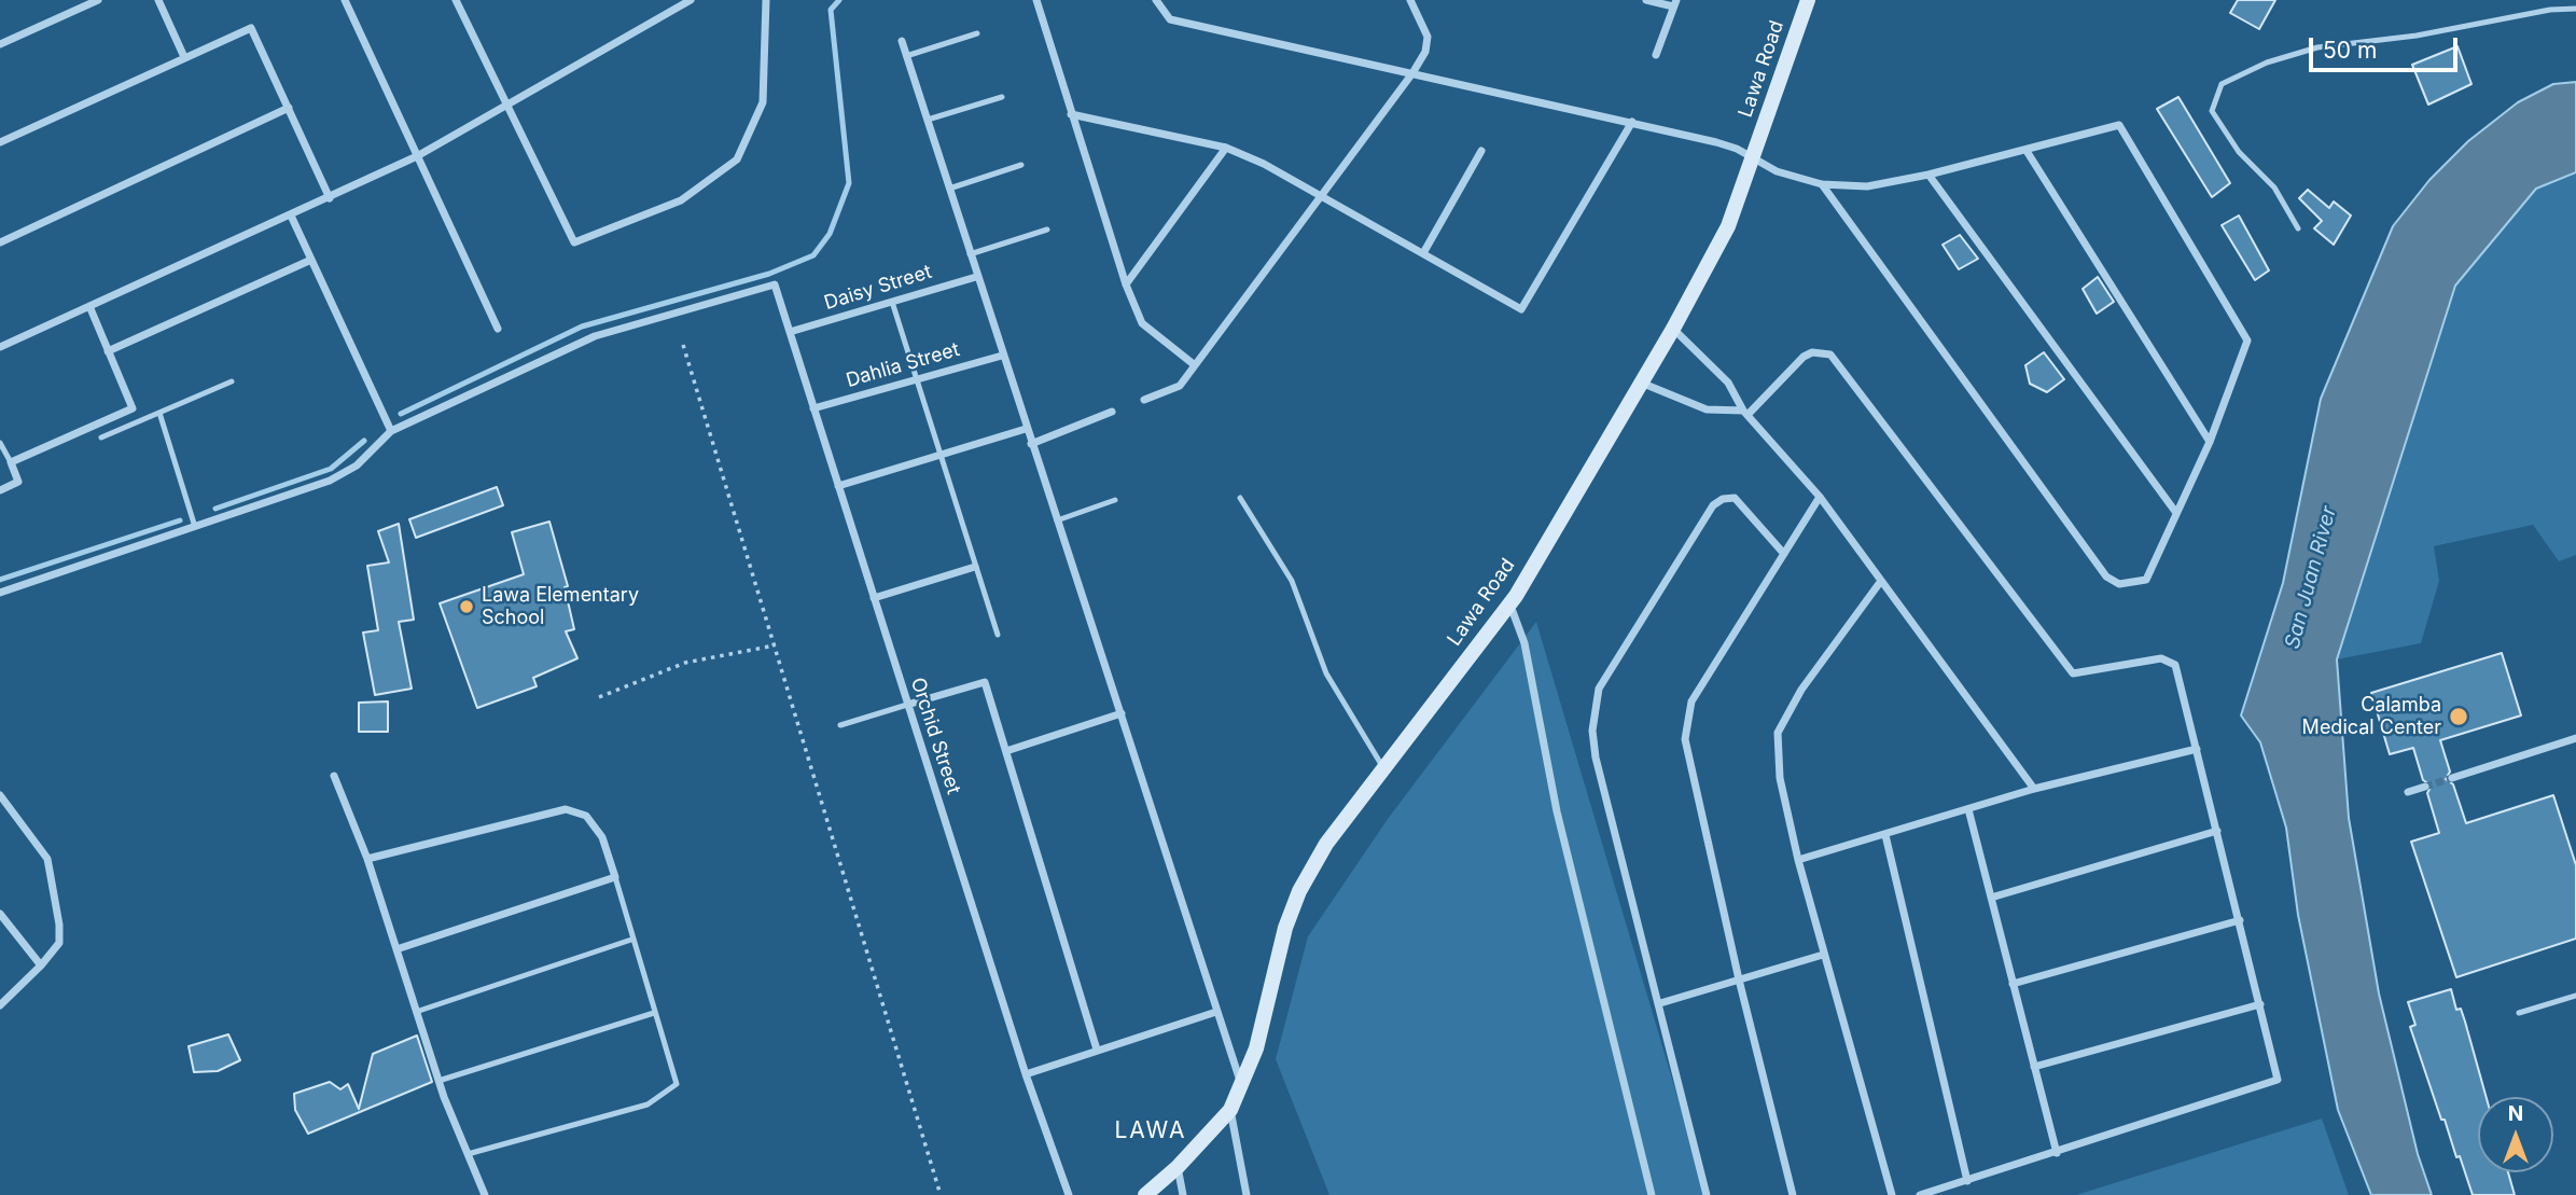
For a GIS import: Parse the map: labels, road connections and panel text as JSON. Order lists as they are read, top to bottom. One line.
{"streets":{"main road":["Lawa Road"],"street":["Daisy Street","Dahlia Street","Orchid Street"]},"crossings":[["Daisy Street","Orchid Street"],["Dahlia Street","Orchid Street"]],"districts":["LAWA"],"water":["San Juan River"],"places":["Lawa Elementary School","Calamba Medical Center"],"scale_bar":"50 m","north":"top"}
